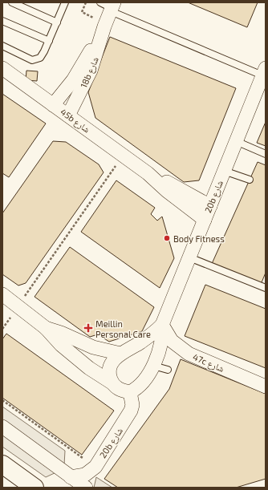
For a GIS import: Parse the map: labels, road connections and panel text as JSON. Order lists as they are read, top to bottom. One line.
{"streets":{"street":["18b شارع","45b شارع","20b شارع","47c شارع"]},"crossings":[["18b شارع","45b شارع"],["45b شارع","20b شارع"],["20b شارع","47c شارع"]],"places":{"other":["Body Fitness"],"health":["Meillin Personal Care"]}}
